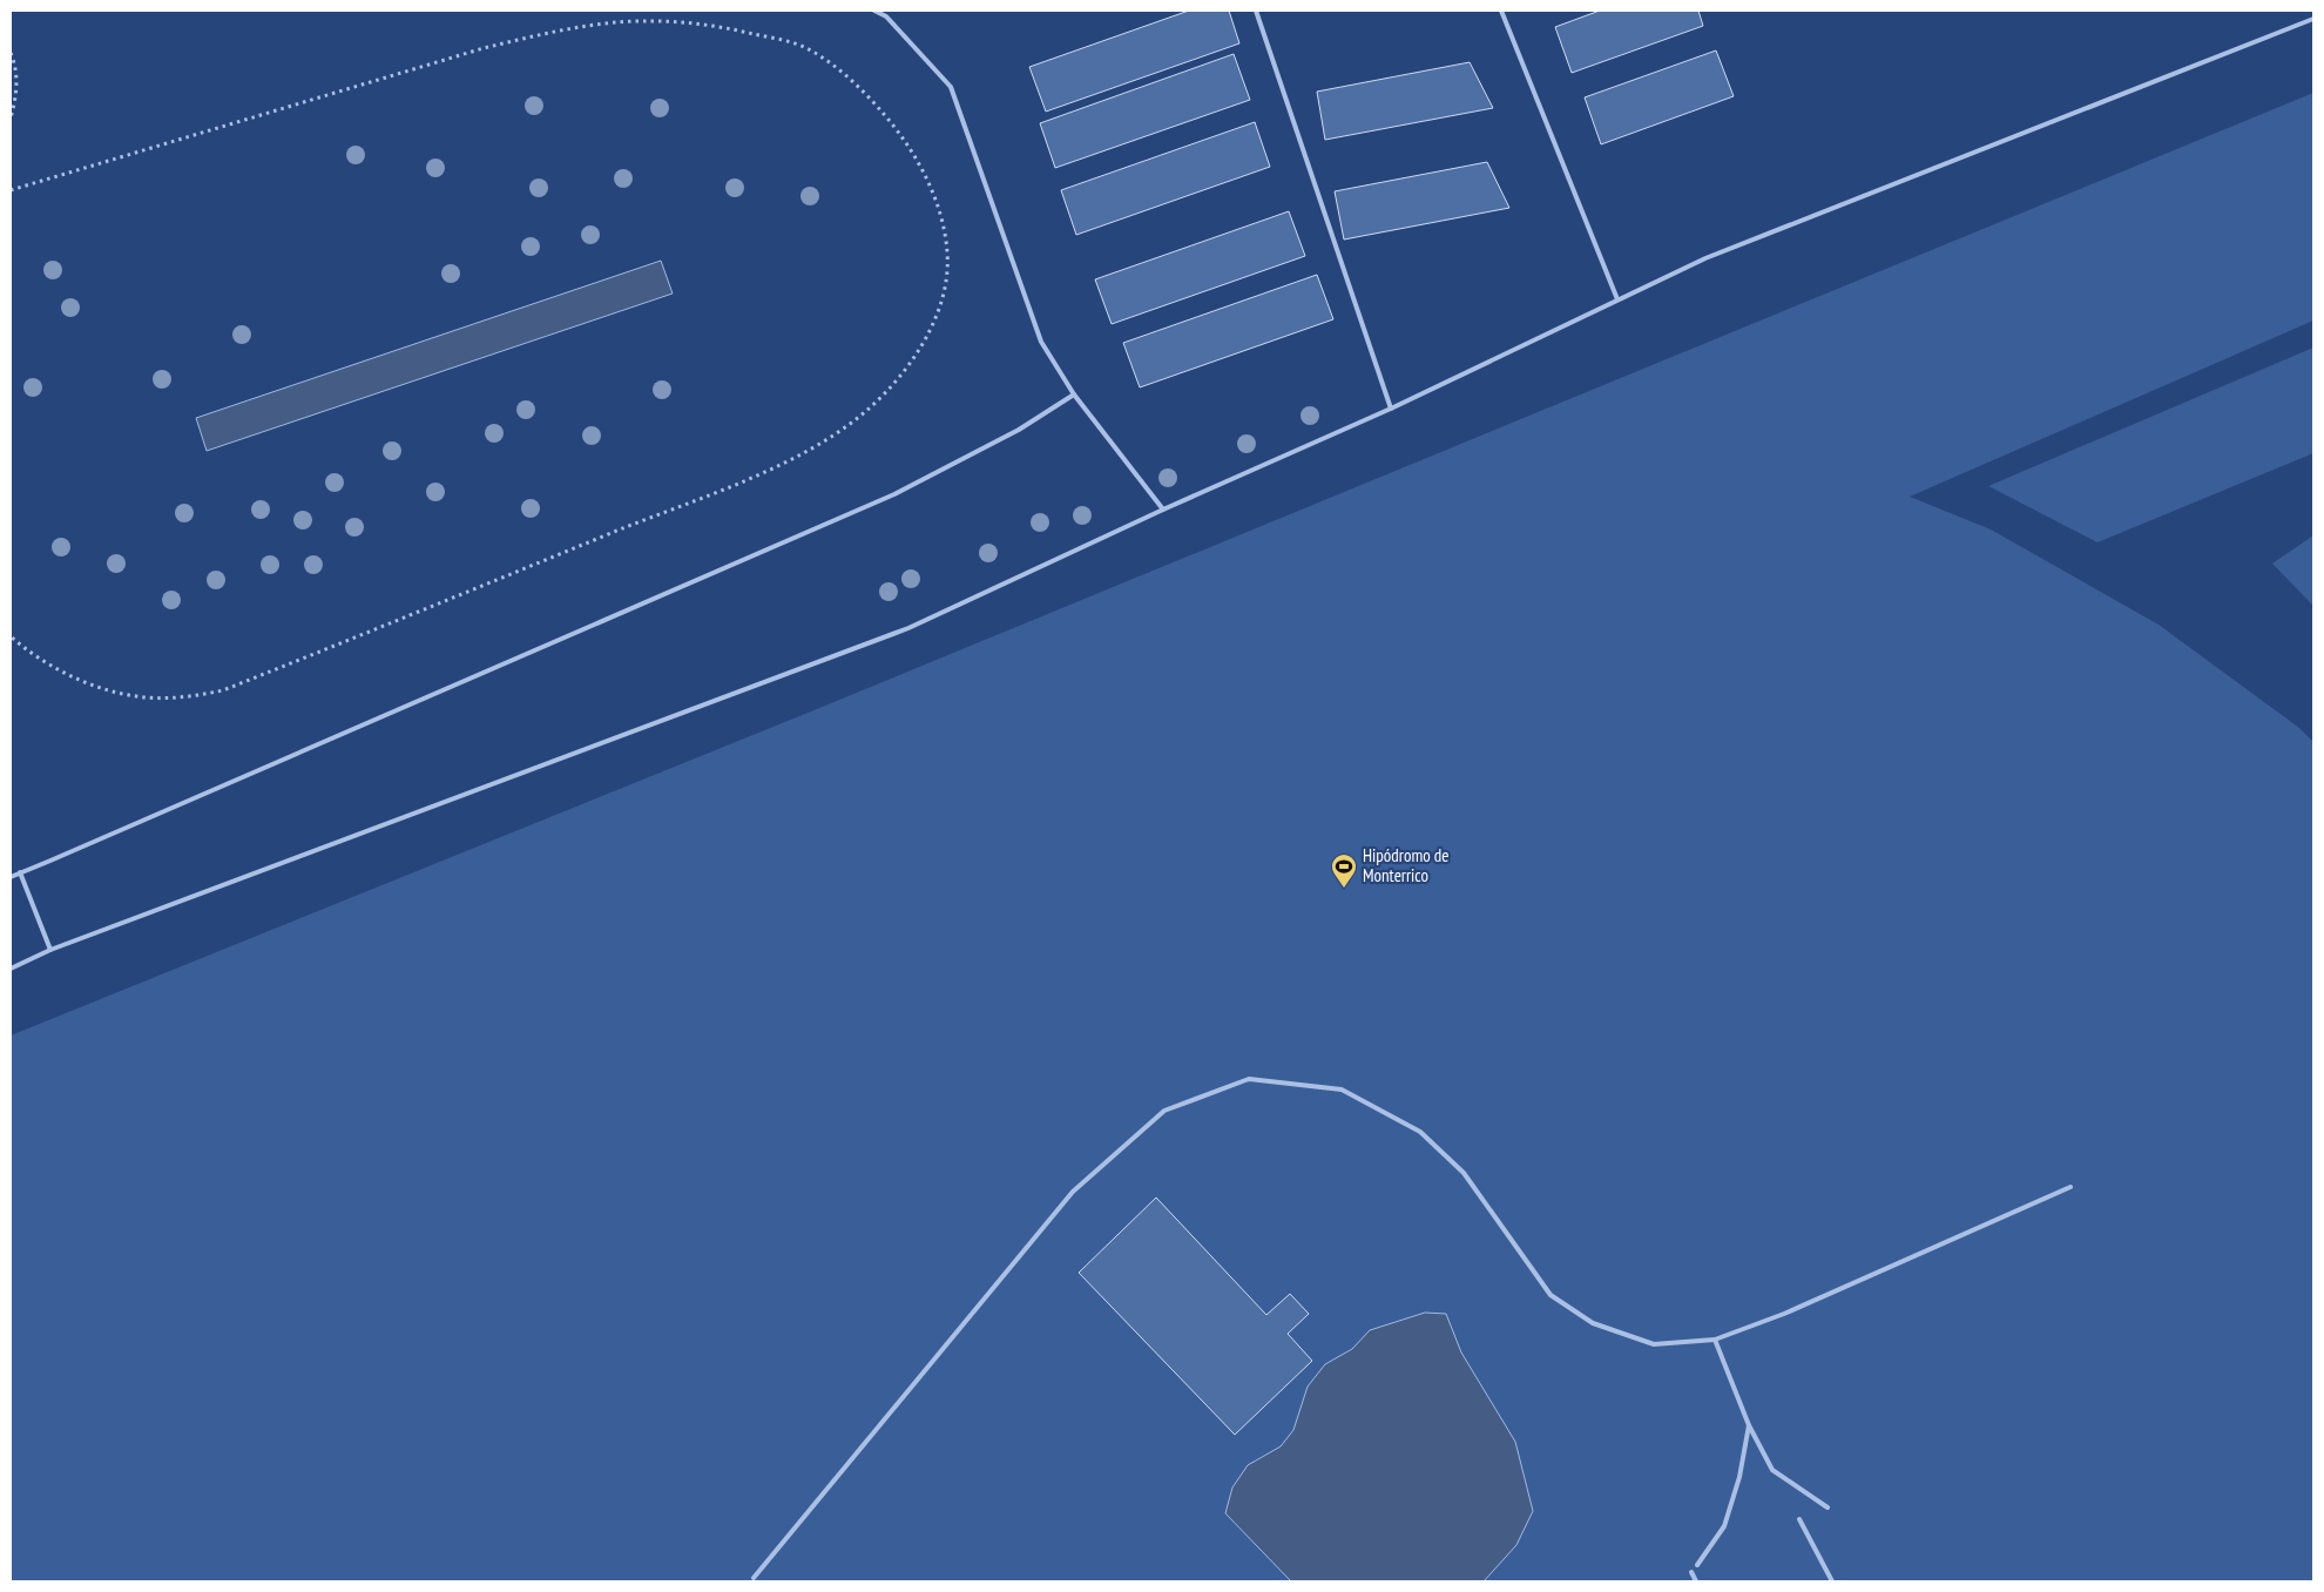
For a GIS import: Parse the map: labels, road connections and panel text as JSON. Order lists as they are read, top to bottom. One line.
{"places":{"sports":["Hipódromo de Monterrico"]}}
